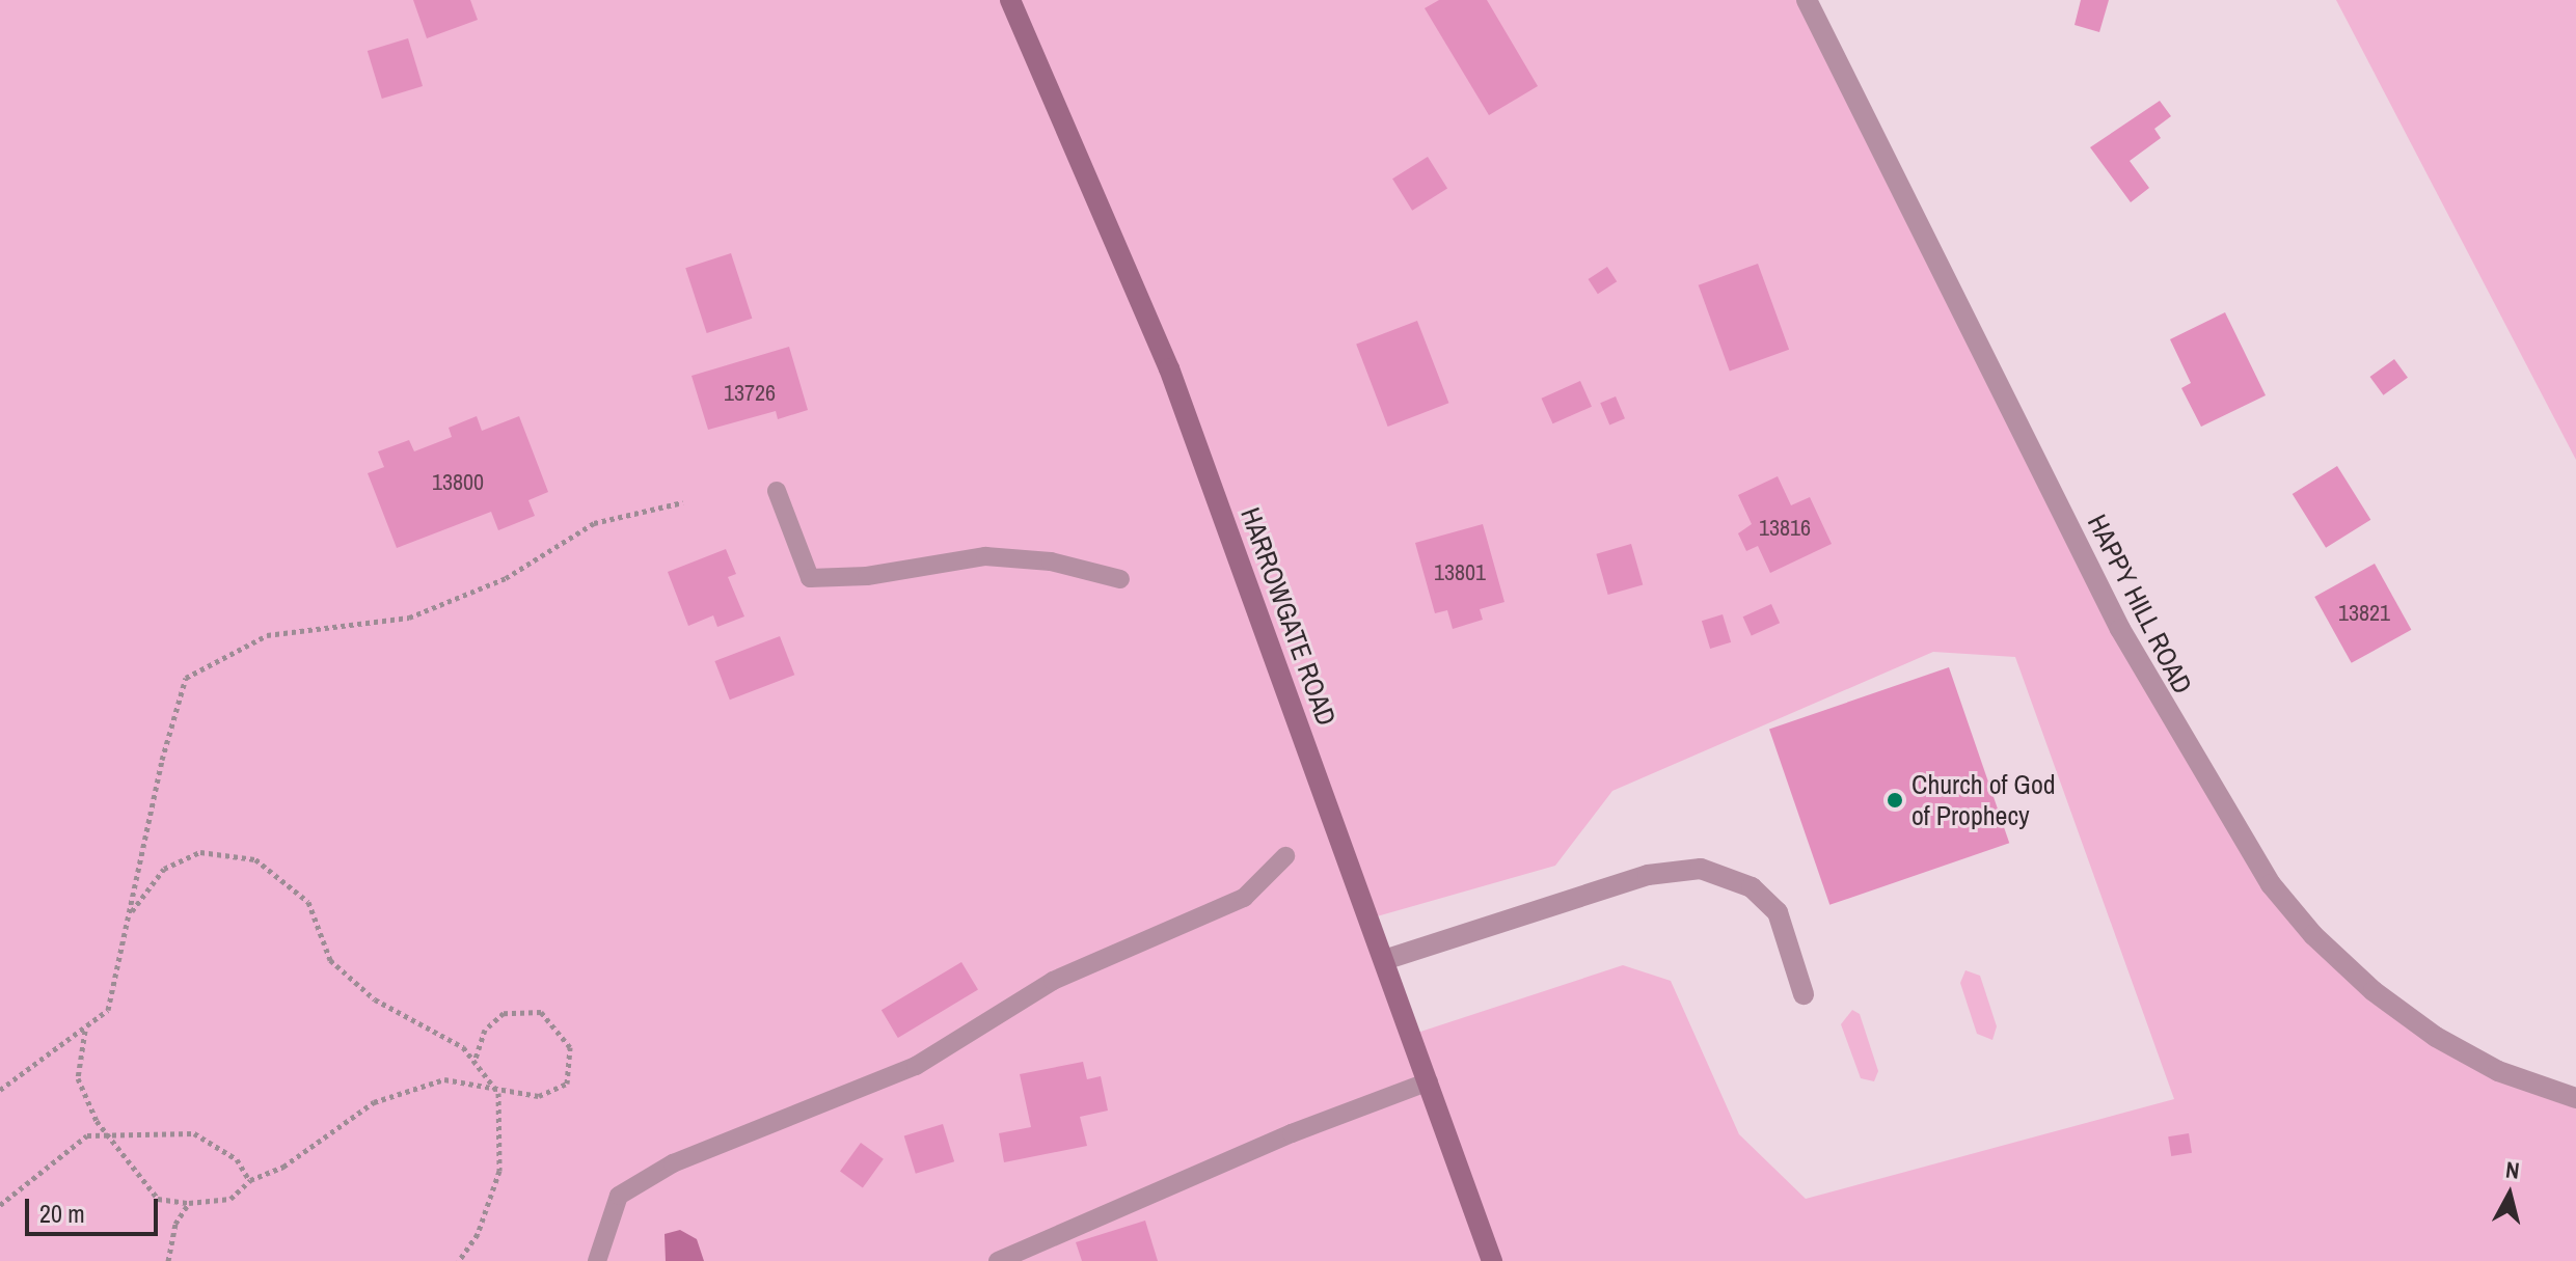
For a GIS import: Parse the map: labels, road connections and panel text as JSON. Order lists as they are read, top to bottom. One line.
{"streets":{"main road":["HARROWGATE ROAD"],"street":["HAPPY HILL ROAD"]},"places":["Church of God of Prophecy"],"house_numbers":["13726","13800","13816","13801","13821"],"scale_bar":"20 m","north":"top"}
